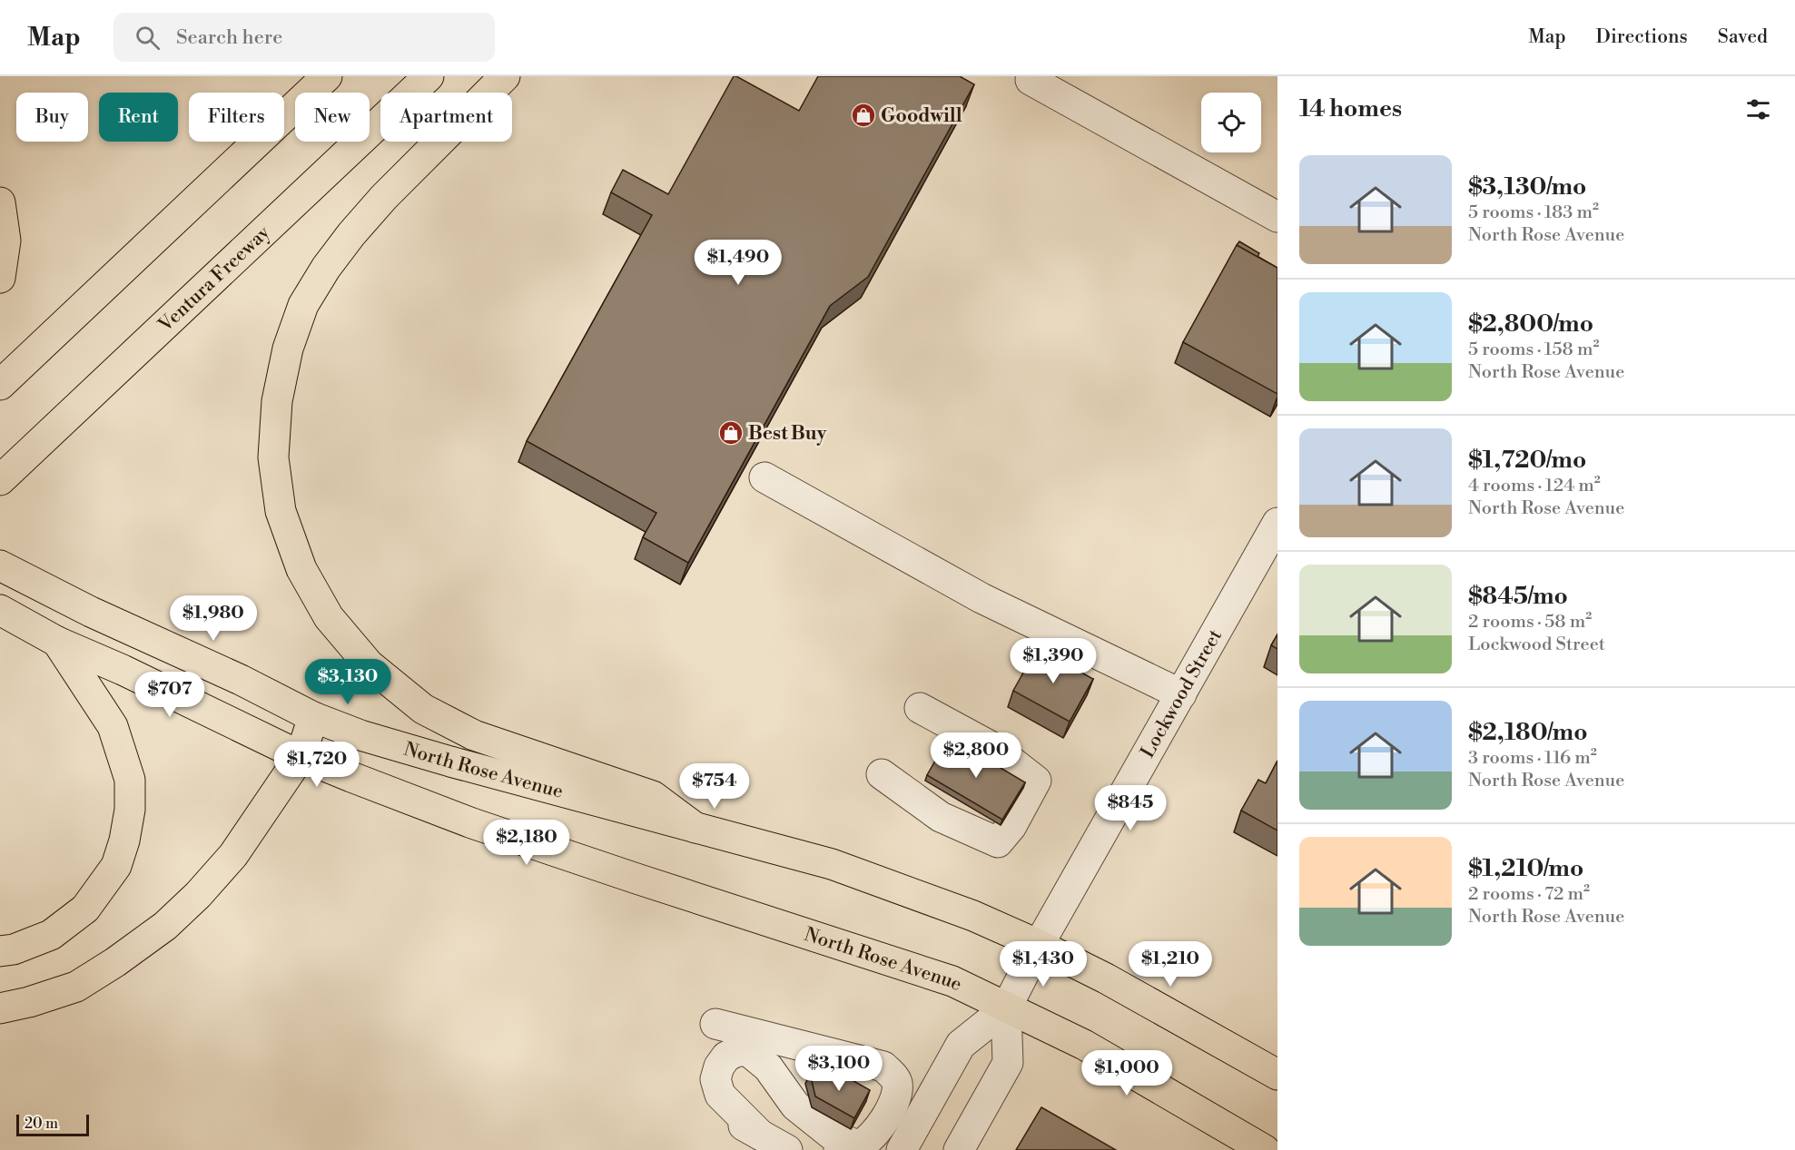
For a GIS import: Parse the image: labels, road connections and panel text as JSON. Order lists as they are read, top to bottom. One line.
{"streets":{"main road":["Ventura Freeway","North Rose Avenue"],"street":["Lockwood Street"]},"crossings":[["Lockwood Street","North Rose Avenue"]],"places":{"shop":["Goodwill","Best Buy"]},"scale_bar":"20 m","page":{"header":"Map","search":"Search here","nav":["Map","Directions","Saved"],"heading":"14 homes","chip":["Buy","Rent","Filters","New","Apartment"],"list":[{"name":"$3,130/mo","note":"5 rooms · 183 m² · North Rose Avenue"},{"name":"$2,800/mo","note":"5 rooms · 158 m² · North Rose Avenue"},{"name":"$1,720/mo","note":"4 rooms · 124 m² · North Rose Avenue"},{"name":"$845/mo","note":"2 rooms · 58 m² · Lockwood Street"},{"name":"$2,180/mo","note":"3 rooms · 116 m² · North Rose Avenue"},{"name":"$1,210/mo","note":"2 rooms · 72 m² · North Rose Avenue"}],"price":["$1,490","$1,980","$1,390","$3,130","$707","$2,800","$1,720","$754","$845","$2,180","$1,430","$1,210","$3,100","$1,000"],"scale":"20 m"}}
